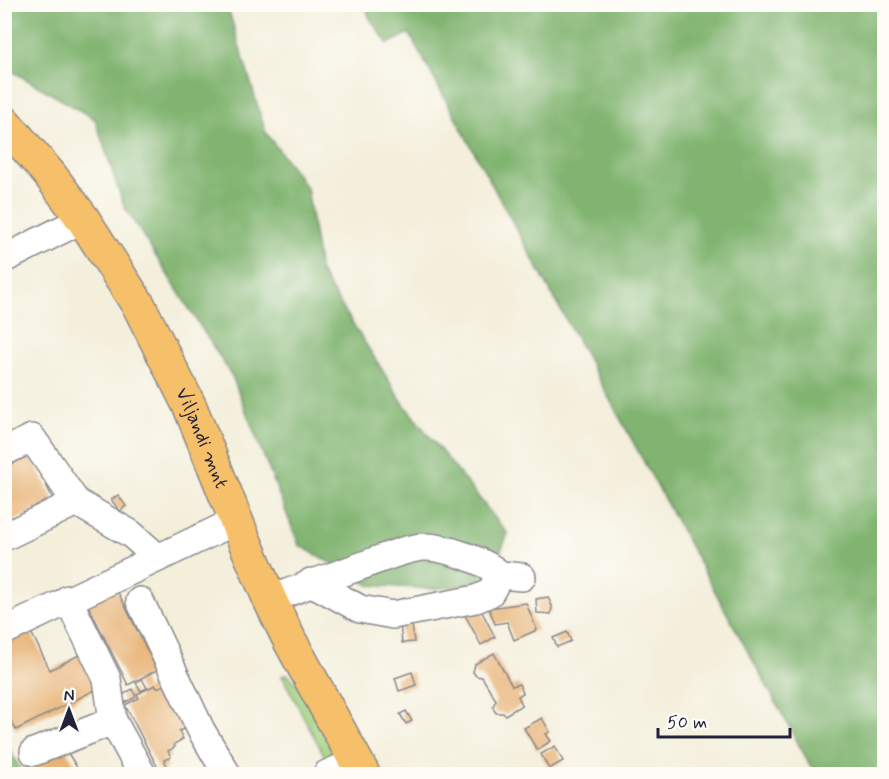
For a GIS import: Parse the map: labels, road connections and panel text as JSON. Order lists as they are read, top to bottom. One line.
{"streets":{"main road":["Viljandi mnt"]},"scale_bar":"50 m","north":"top"}
